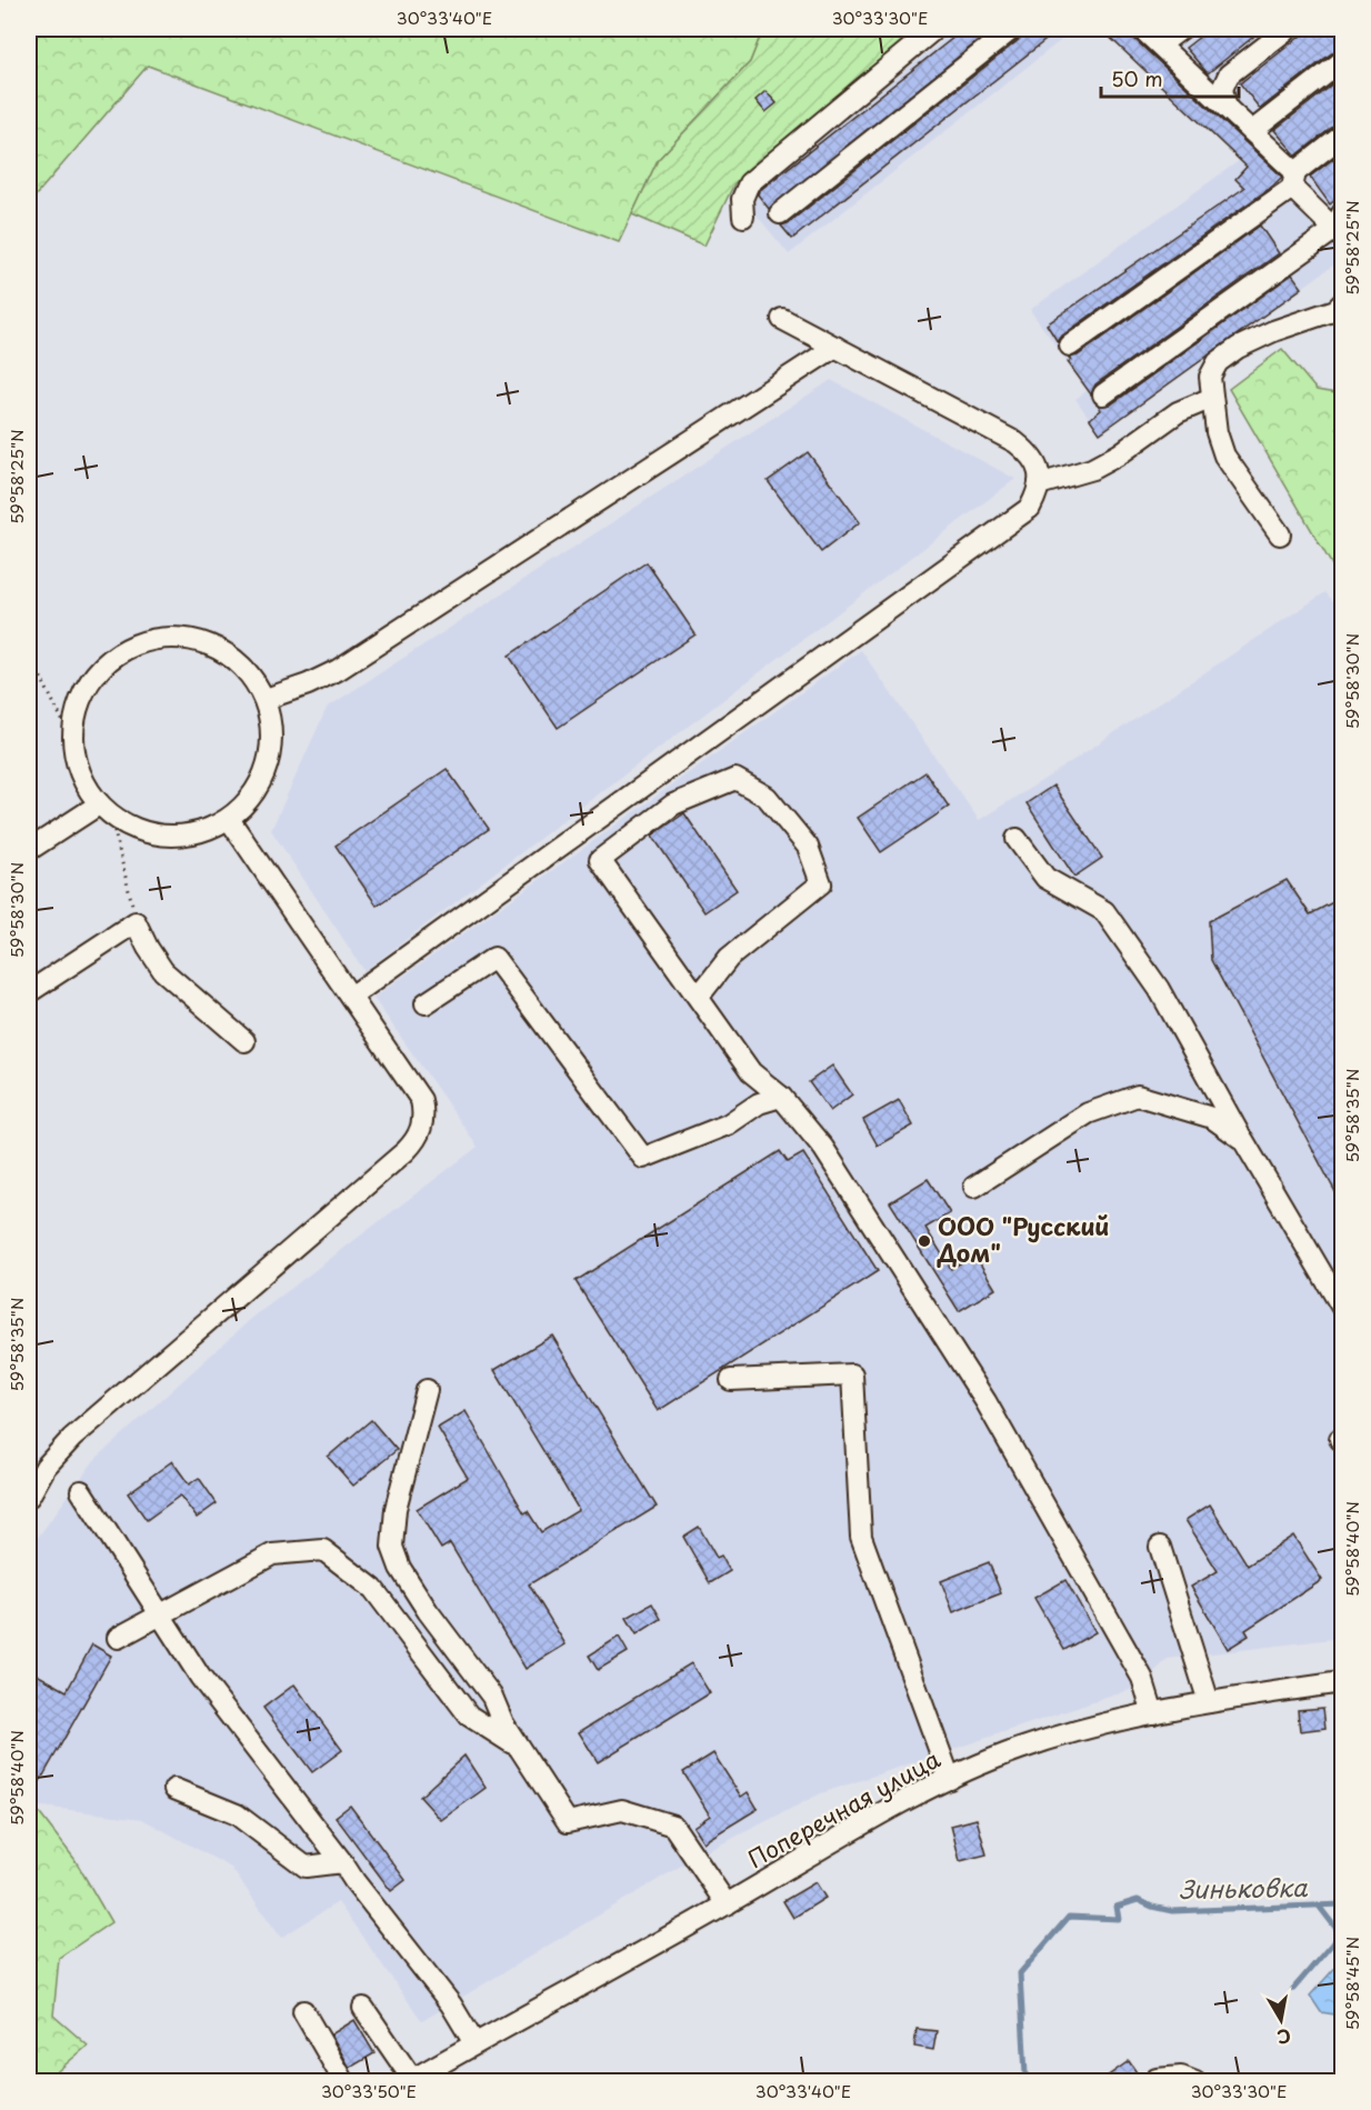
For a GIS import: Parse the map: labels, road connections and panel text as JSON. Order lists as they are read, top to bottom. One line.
{"streets":{"street":["Поперечная улица"]},"water":["Зиньковка"],"places":["ООО \"Русский Дом\""],"scale_bar":"50 m","north":"bottom","coordinates":["30°33'40\"E","30°33'30\"E","59°58'25\"N","59°58'30\"N","59°58'35\"N","59°58'40\"N","59°58'45\"N","30°33'50\"E"]}
